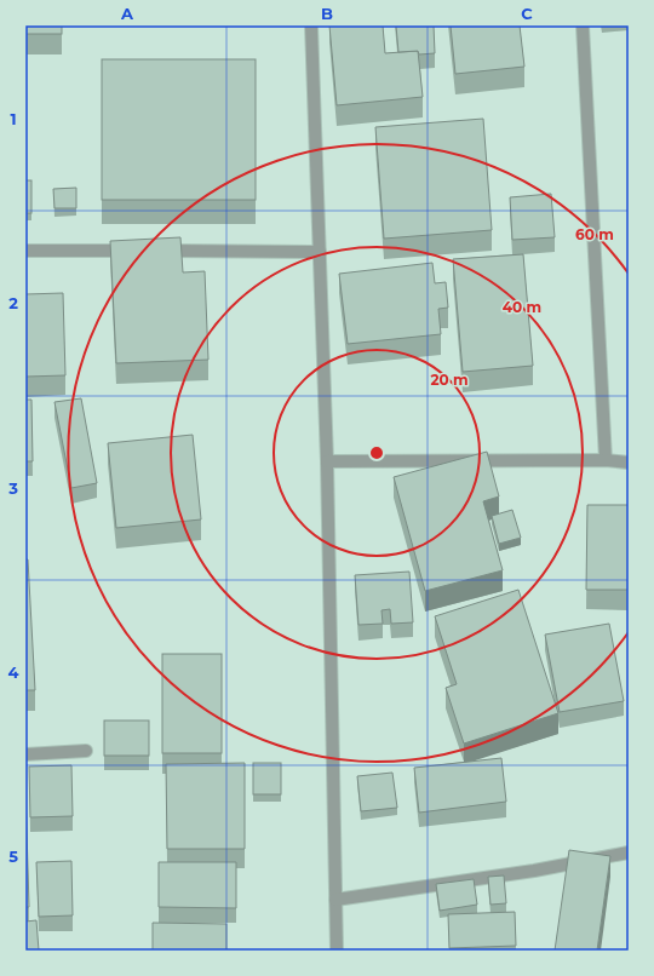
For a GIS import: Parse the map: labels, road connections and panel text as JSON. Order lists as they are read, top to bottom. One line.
{"grid":{"columns":["A","B","C"],"rows":["1","2","3","4","5"]},"rings":["60 m","40 m","20 m"]}
